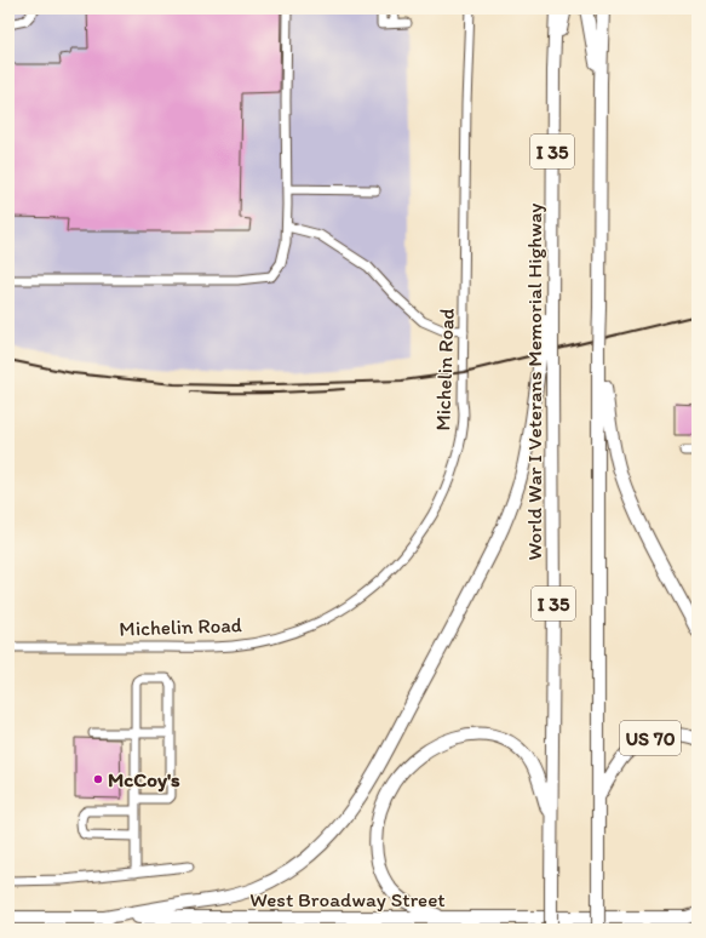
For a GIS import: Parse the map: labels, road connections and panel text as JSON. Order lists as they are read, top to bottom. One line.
{"streets":{"highway":["I 35","World War I Veterans Memorial Highway","US 70","West Broadway Street"],"street":["Michelin Road"]},"crossings":[["I 35","US 70"]],"places":["McCoy's"]}
